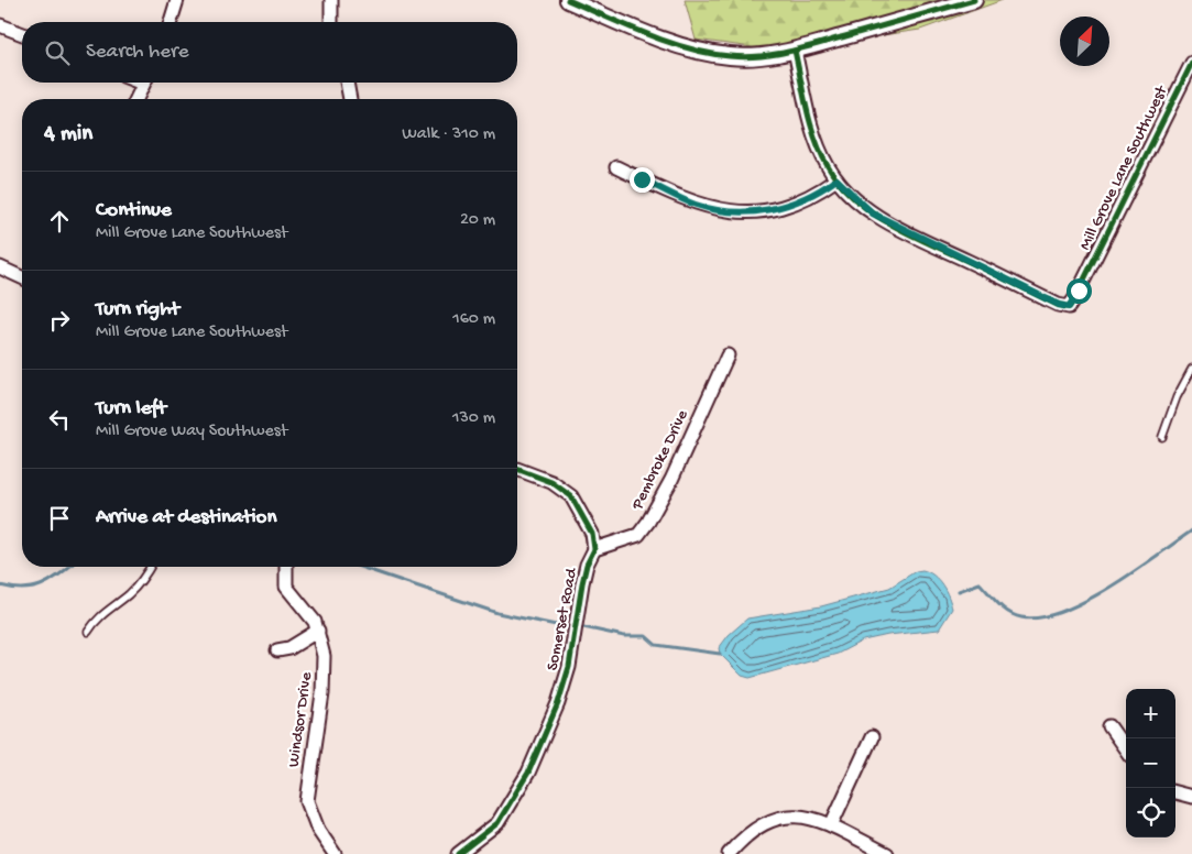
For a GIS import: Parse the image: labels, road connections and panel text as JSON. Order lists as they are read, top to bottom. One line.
{"streets":{"street":["Mill Grove Lane Southwest","Pembroke Drive","Somerset Road","Windsor Drive"]},"crossings":[["Pembroke Drive","Somerset Road"]],"north":"top right","page":{"search":"Search here","heading":["4 min","Walk · 310 m"],"list":[["Continue","Mill Grove Lane Southwest","20 m"],["Turn right","Mill Grove Lane Southwest","160 m"],["Turn left","Mill Grove Way Southwest","130 m"],"Arrive at destination"],"map_buttons":["+","−"]}}
